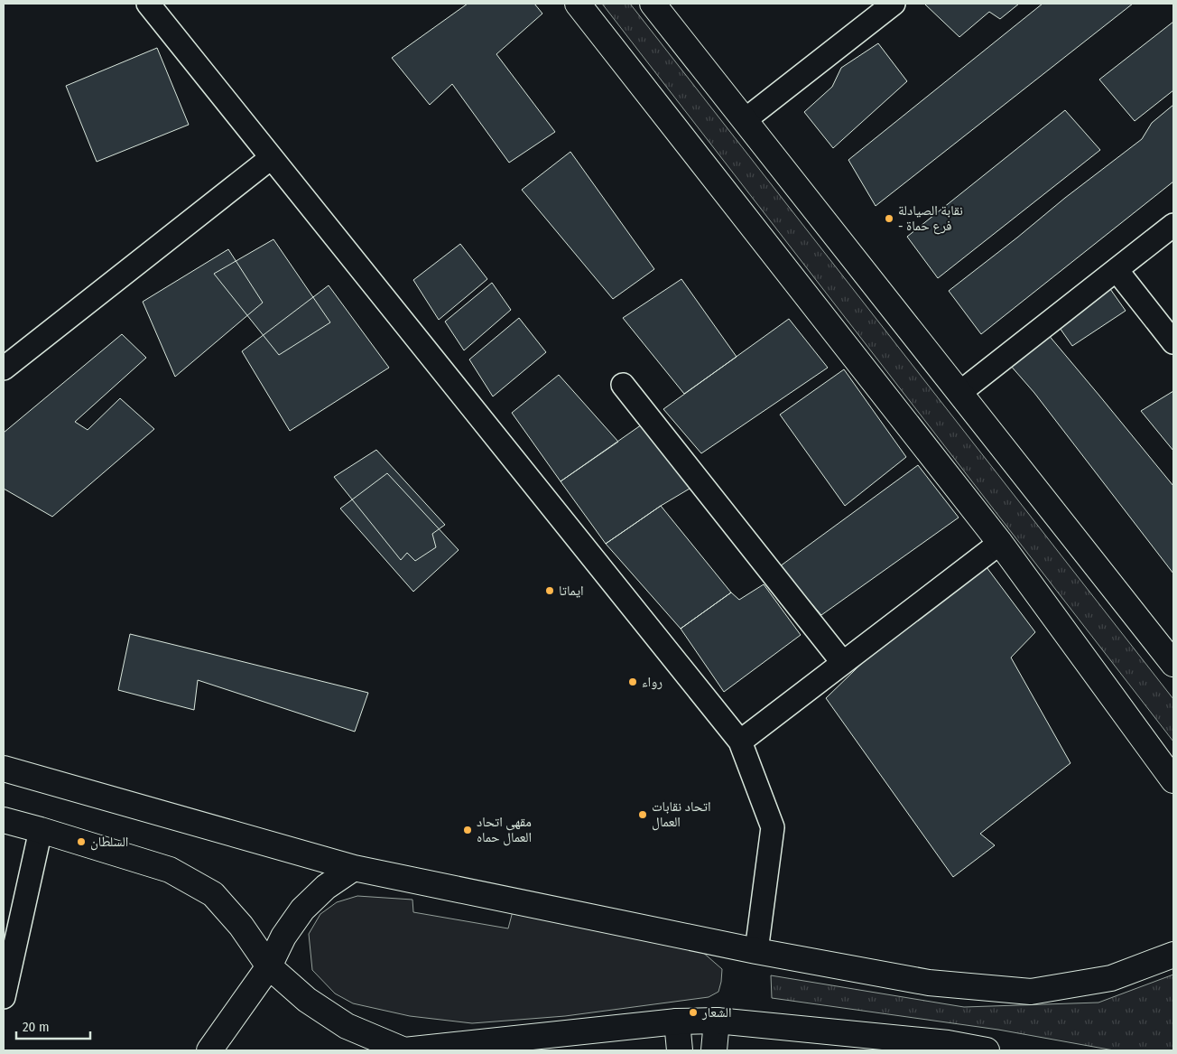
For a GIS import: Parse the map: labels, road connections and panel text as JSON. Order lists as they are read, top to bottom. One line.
{"places":["نقابة الصيادلة - فرع حماة","ايماتا","رواء","اتحاد نقابات العمال","مقهى اتحاد العمال حماه","السلطان","الشعار"],"scale_bar":"20 m"}
